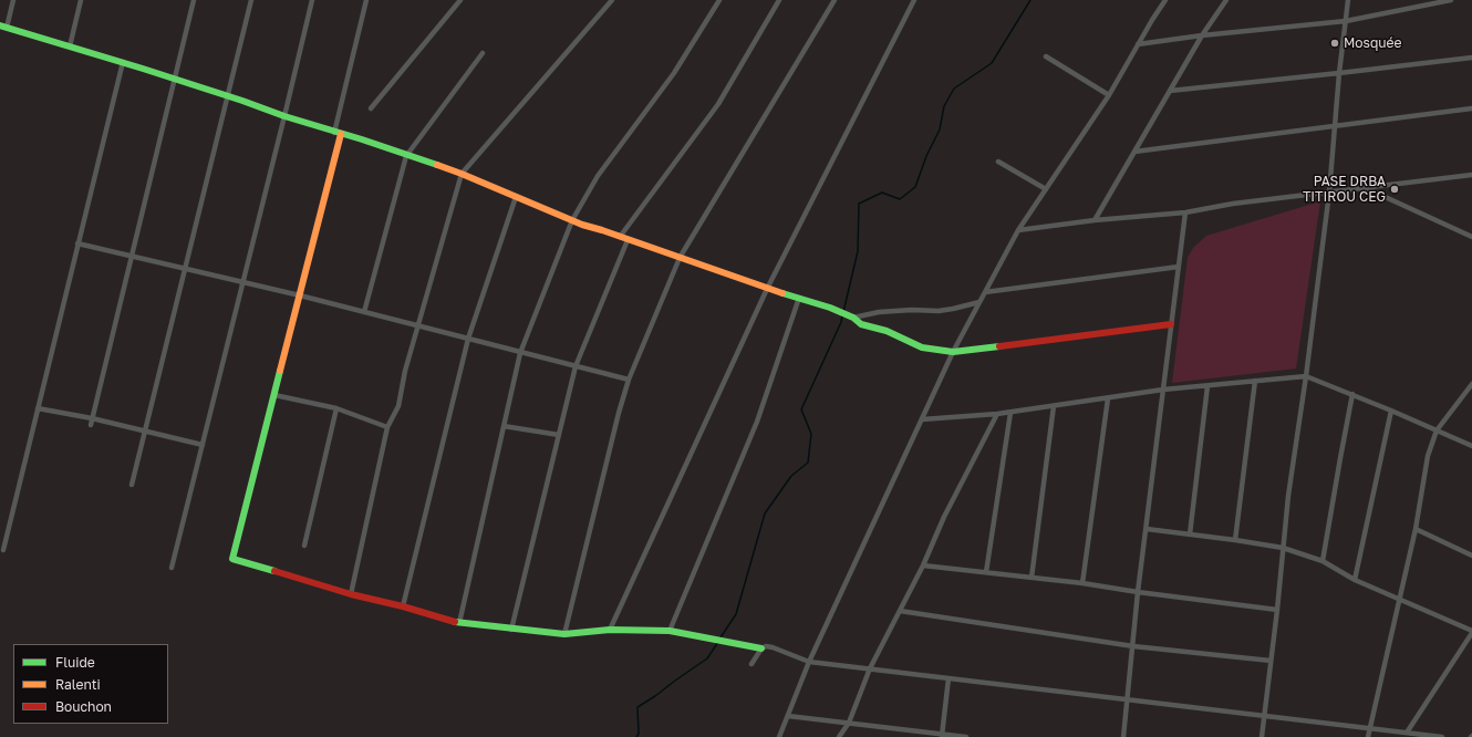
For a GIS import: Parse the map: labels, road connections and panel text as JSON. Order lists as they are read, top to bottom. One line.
{"places":["Mosquée","PASE DRBA TITIROU CEG"],"legend":["Fluide","Ralenti","Bouchon"]}
